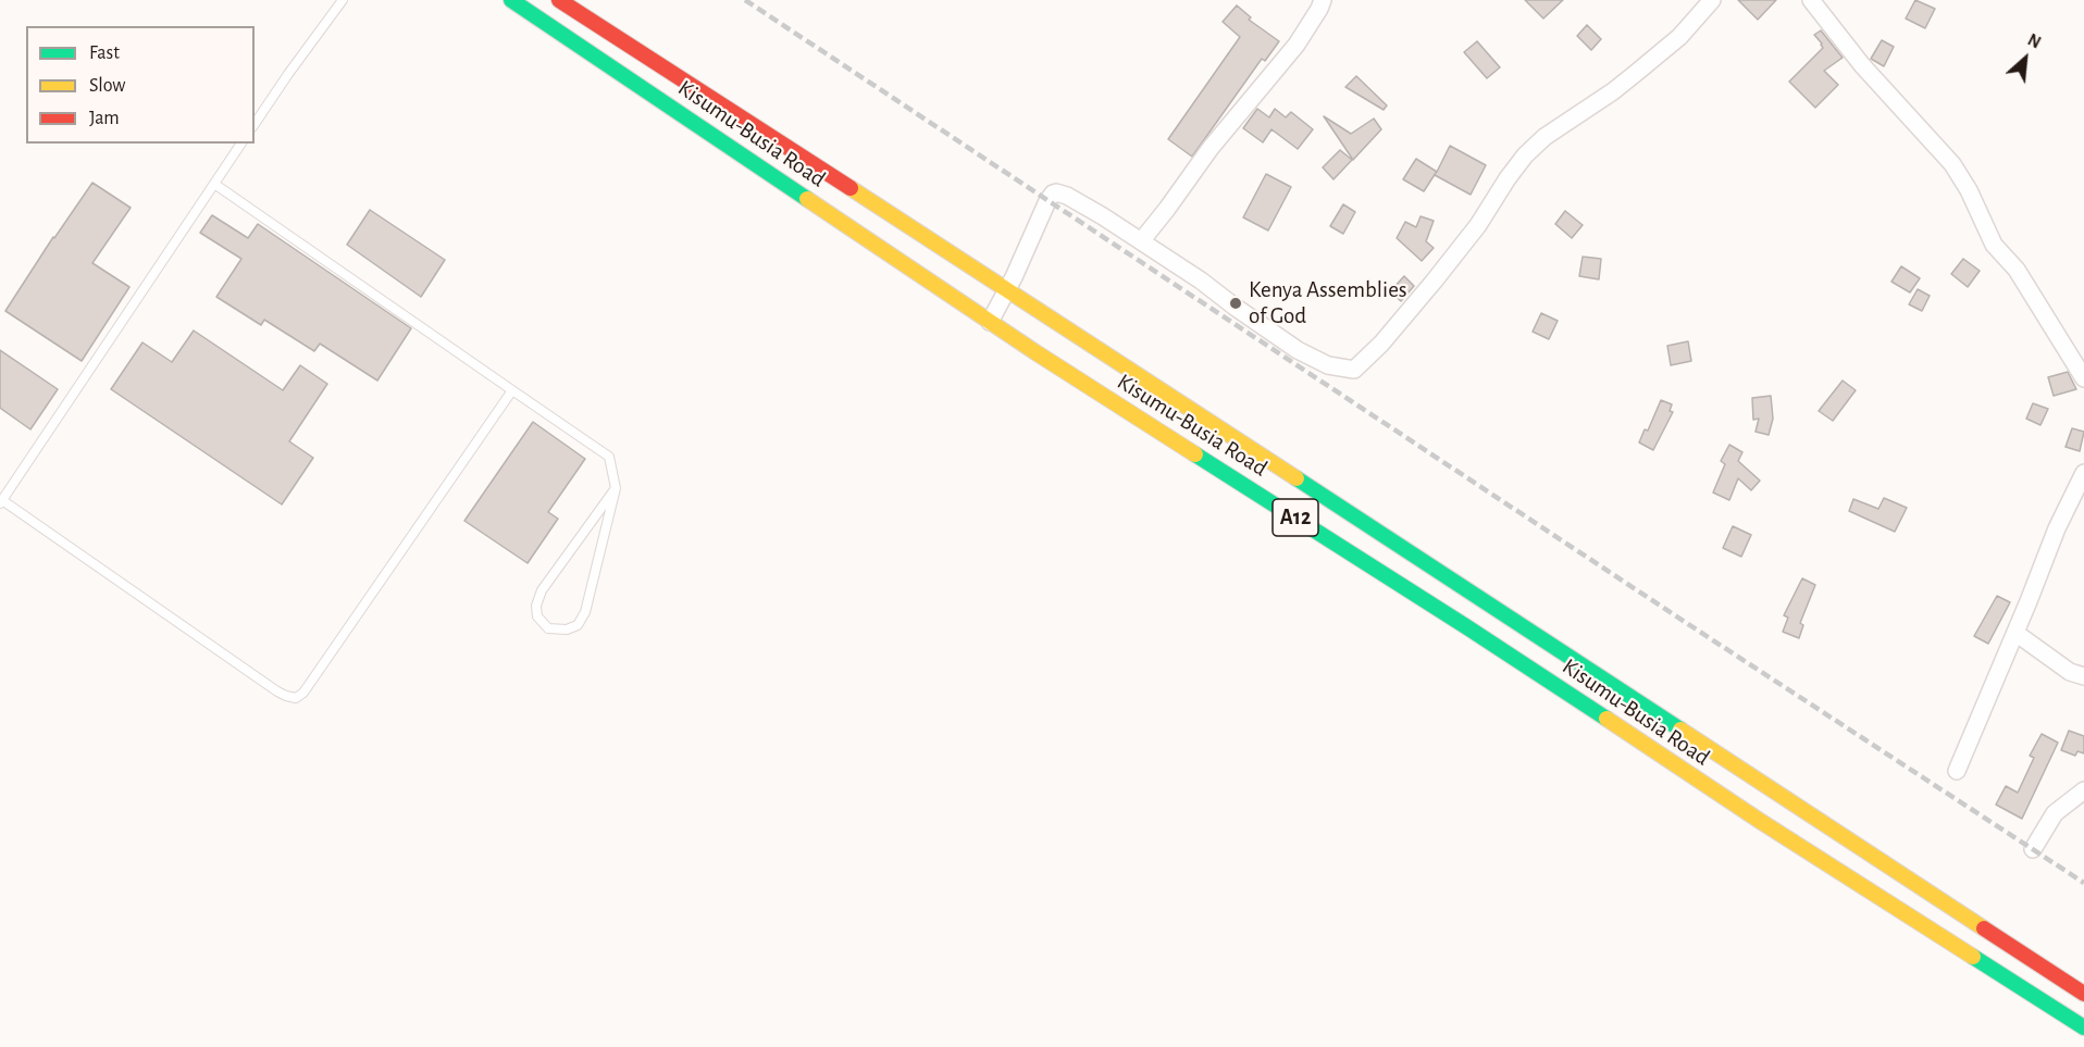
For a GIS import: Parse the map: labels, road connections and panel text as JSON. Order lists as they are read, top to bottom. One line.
{"streets":{"main road":["Kisumu-Busia Road","A12"]},"places":["Kenya Assemblies of God"],"legend":["Fast","Slow","Jam"],"north":"top right"}
